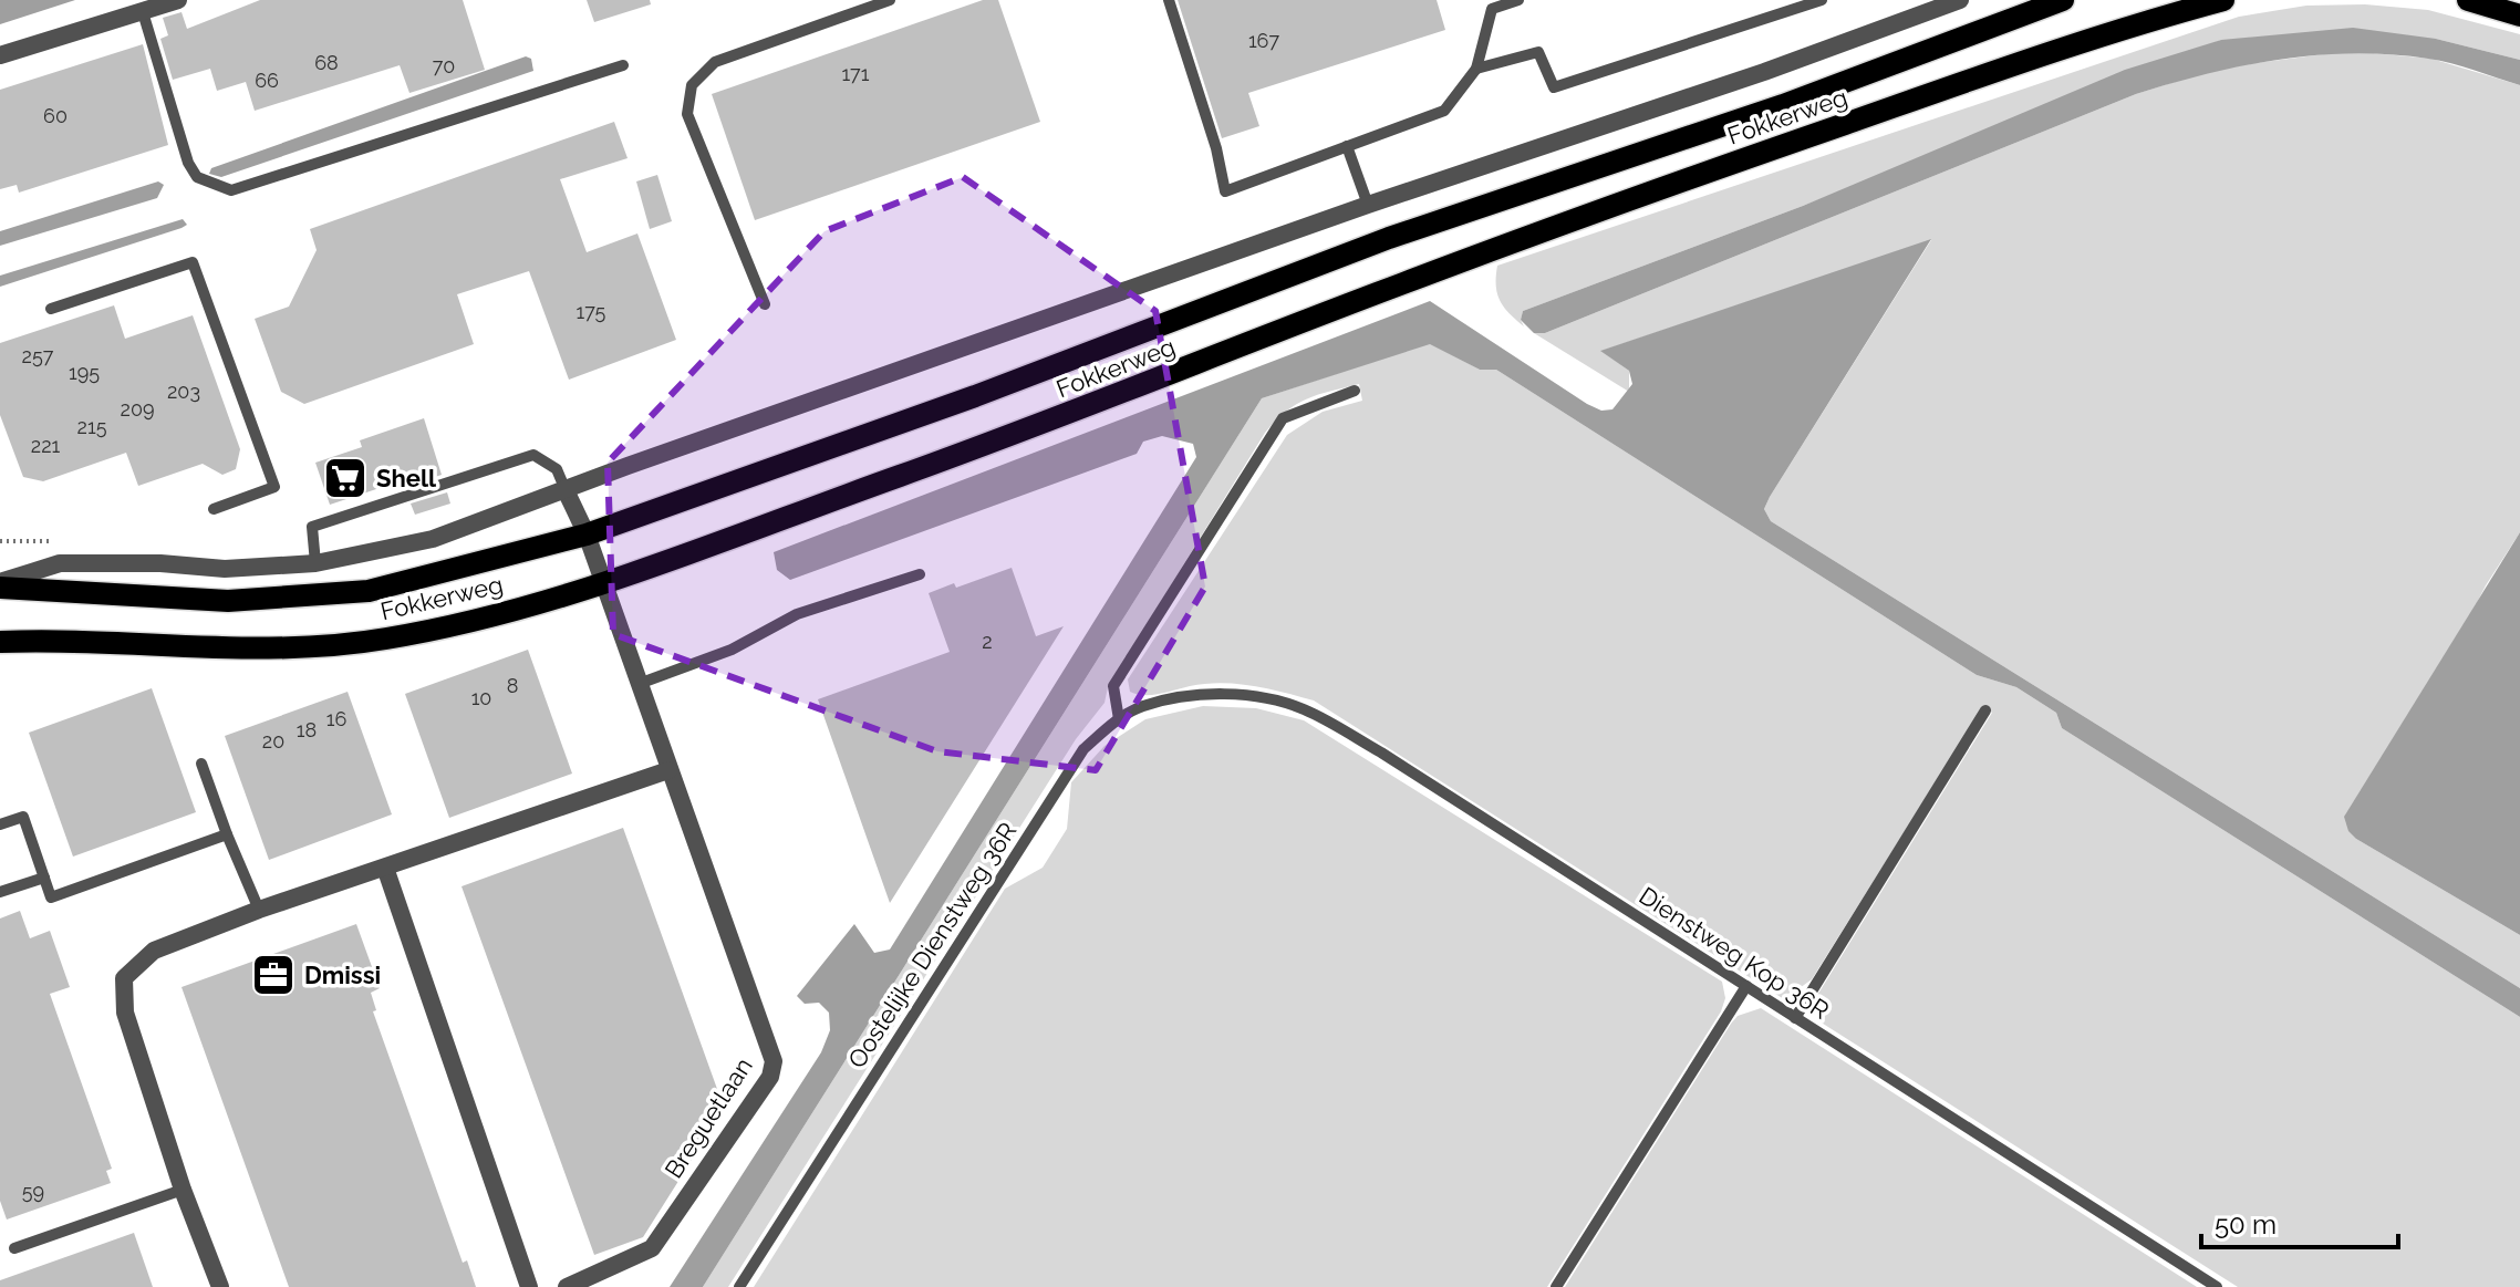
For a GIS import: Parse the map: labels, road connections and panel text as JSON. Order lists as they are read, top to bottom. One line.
{"streets":{"main road":["Fokkerweg"],"street":["Breguetlaan"],"lane":["Oostelijke Dienstweg 36R","Dienstweg Kop 36R"]},"crossings":[["Fokkerweg","Breguetlaan"],["Oostelijke Dienstweg 36R","Dienstweg Kop 36R"]],"places":{"supermarket":["Shell"],"office":["Dmissi"]},"house_numbers":["167","68","70","171","66","60","175","257","195","203","209","215","221","2","8","10","16","18","20","59"],"scale_bar":"50 m"}
